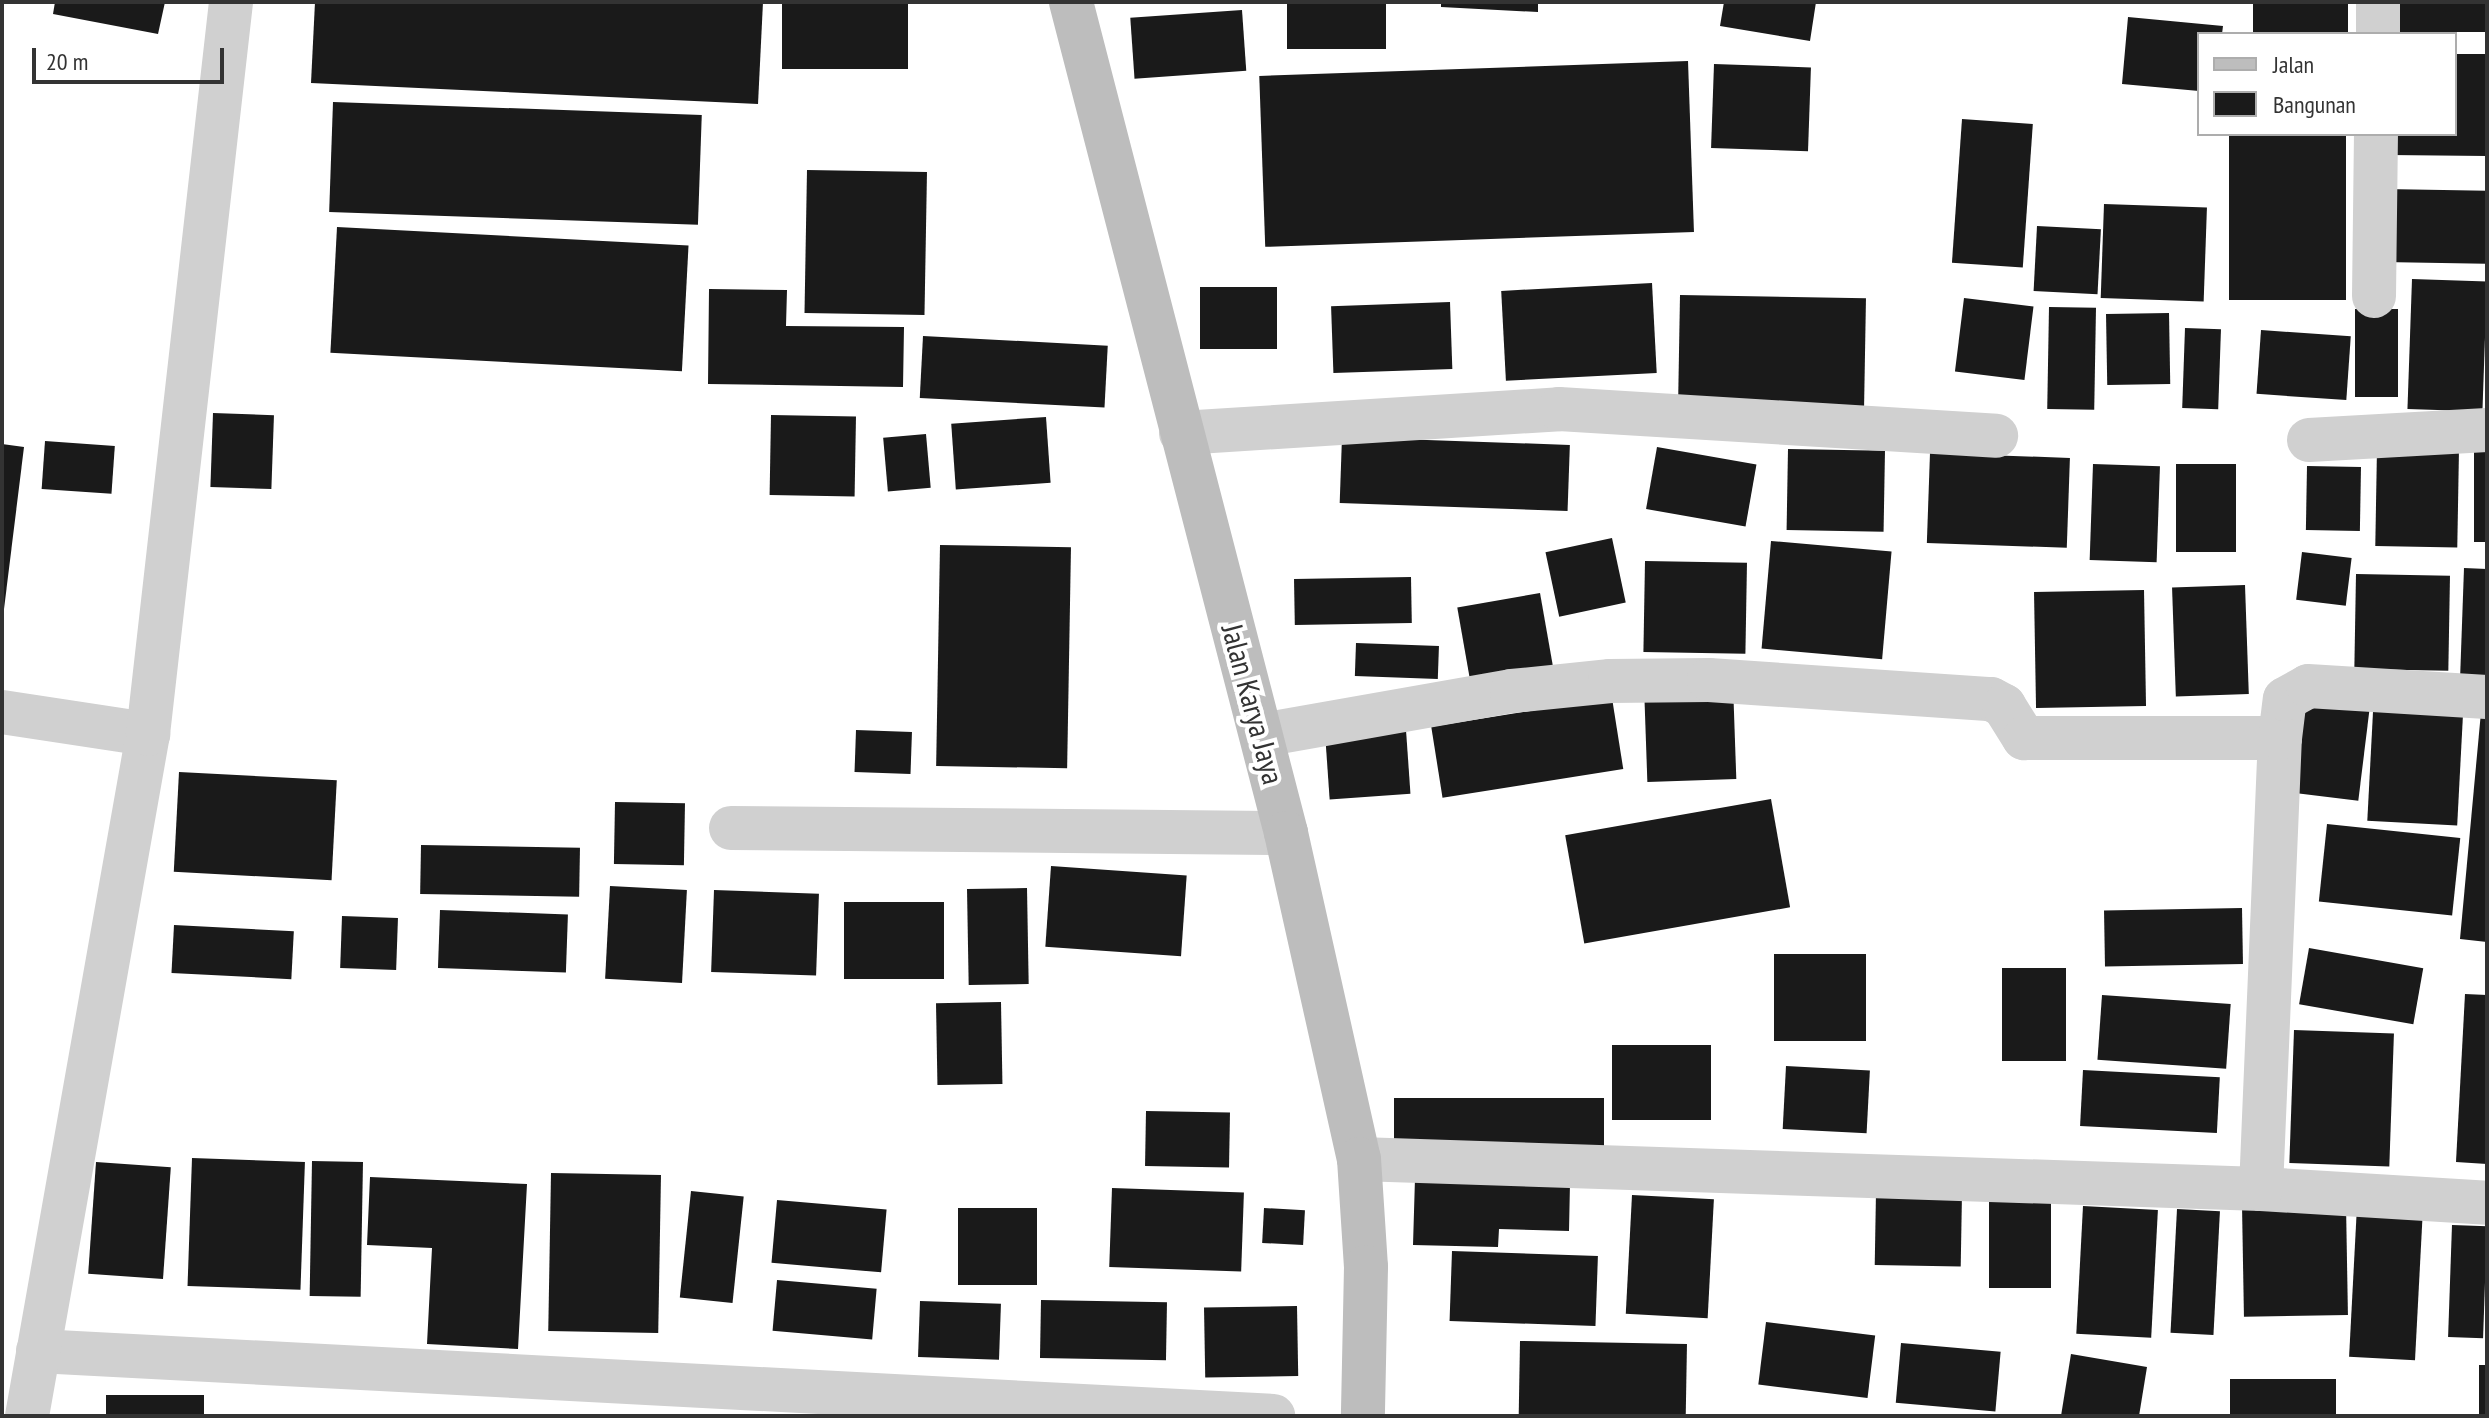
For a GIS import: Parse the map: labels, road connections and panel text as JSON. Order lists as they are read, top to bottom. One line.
{"streets":{"main road":["Jalan Karya Jaya"]},"legend":["Jalan","Bangunan"],"scale_bar":"20 m"}
